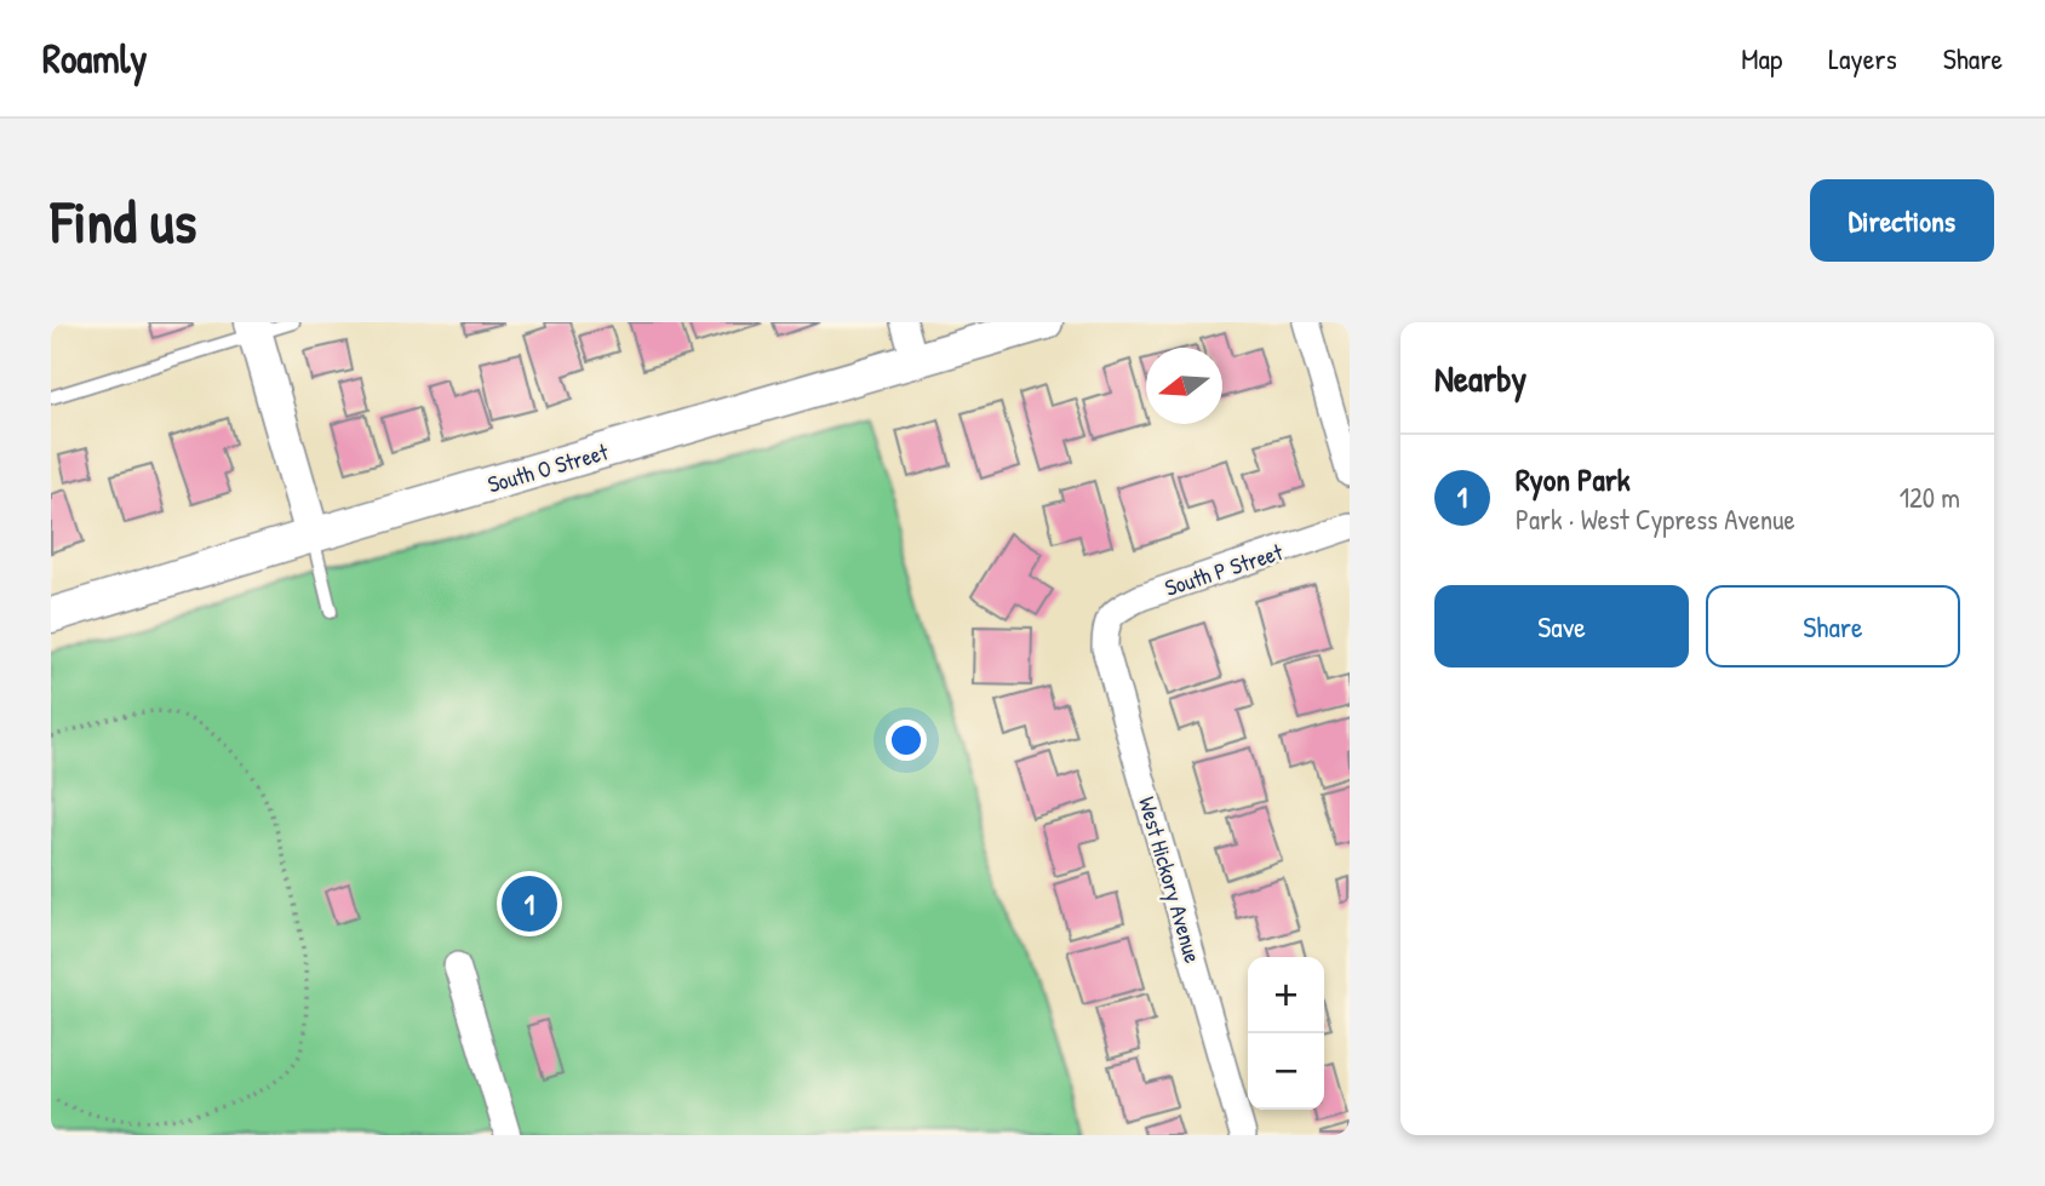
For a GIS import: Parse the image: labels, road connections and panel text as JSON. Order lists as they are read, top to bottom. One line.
{"streets":{"street":["South O Street","South P Street","West Hickory Avenue"]},"crossings":[["South P Street","West Hickory Avenue"]],"north":"left","page":{"header":"Roamly","nav":["Map","Layers","Share"],"buttons":["Directions",["Save","Share"]],"title":"Find us","heading":"Nearby","list":[{"mark":"1","name":"Ryon Park","note":"Park · West Cypress Avenue","value":"120 m"}],"pins":"1","map_buttons":["+","−"]}}
